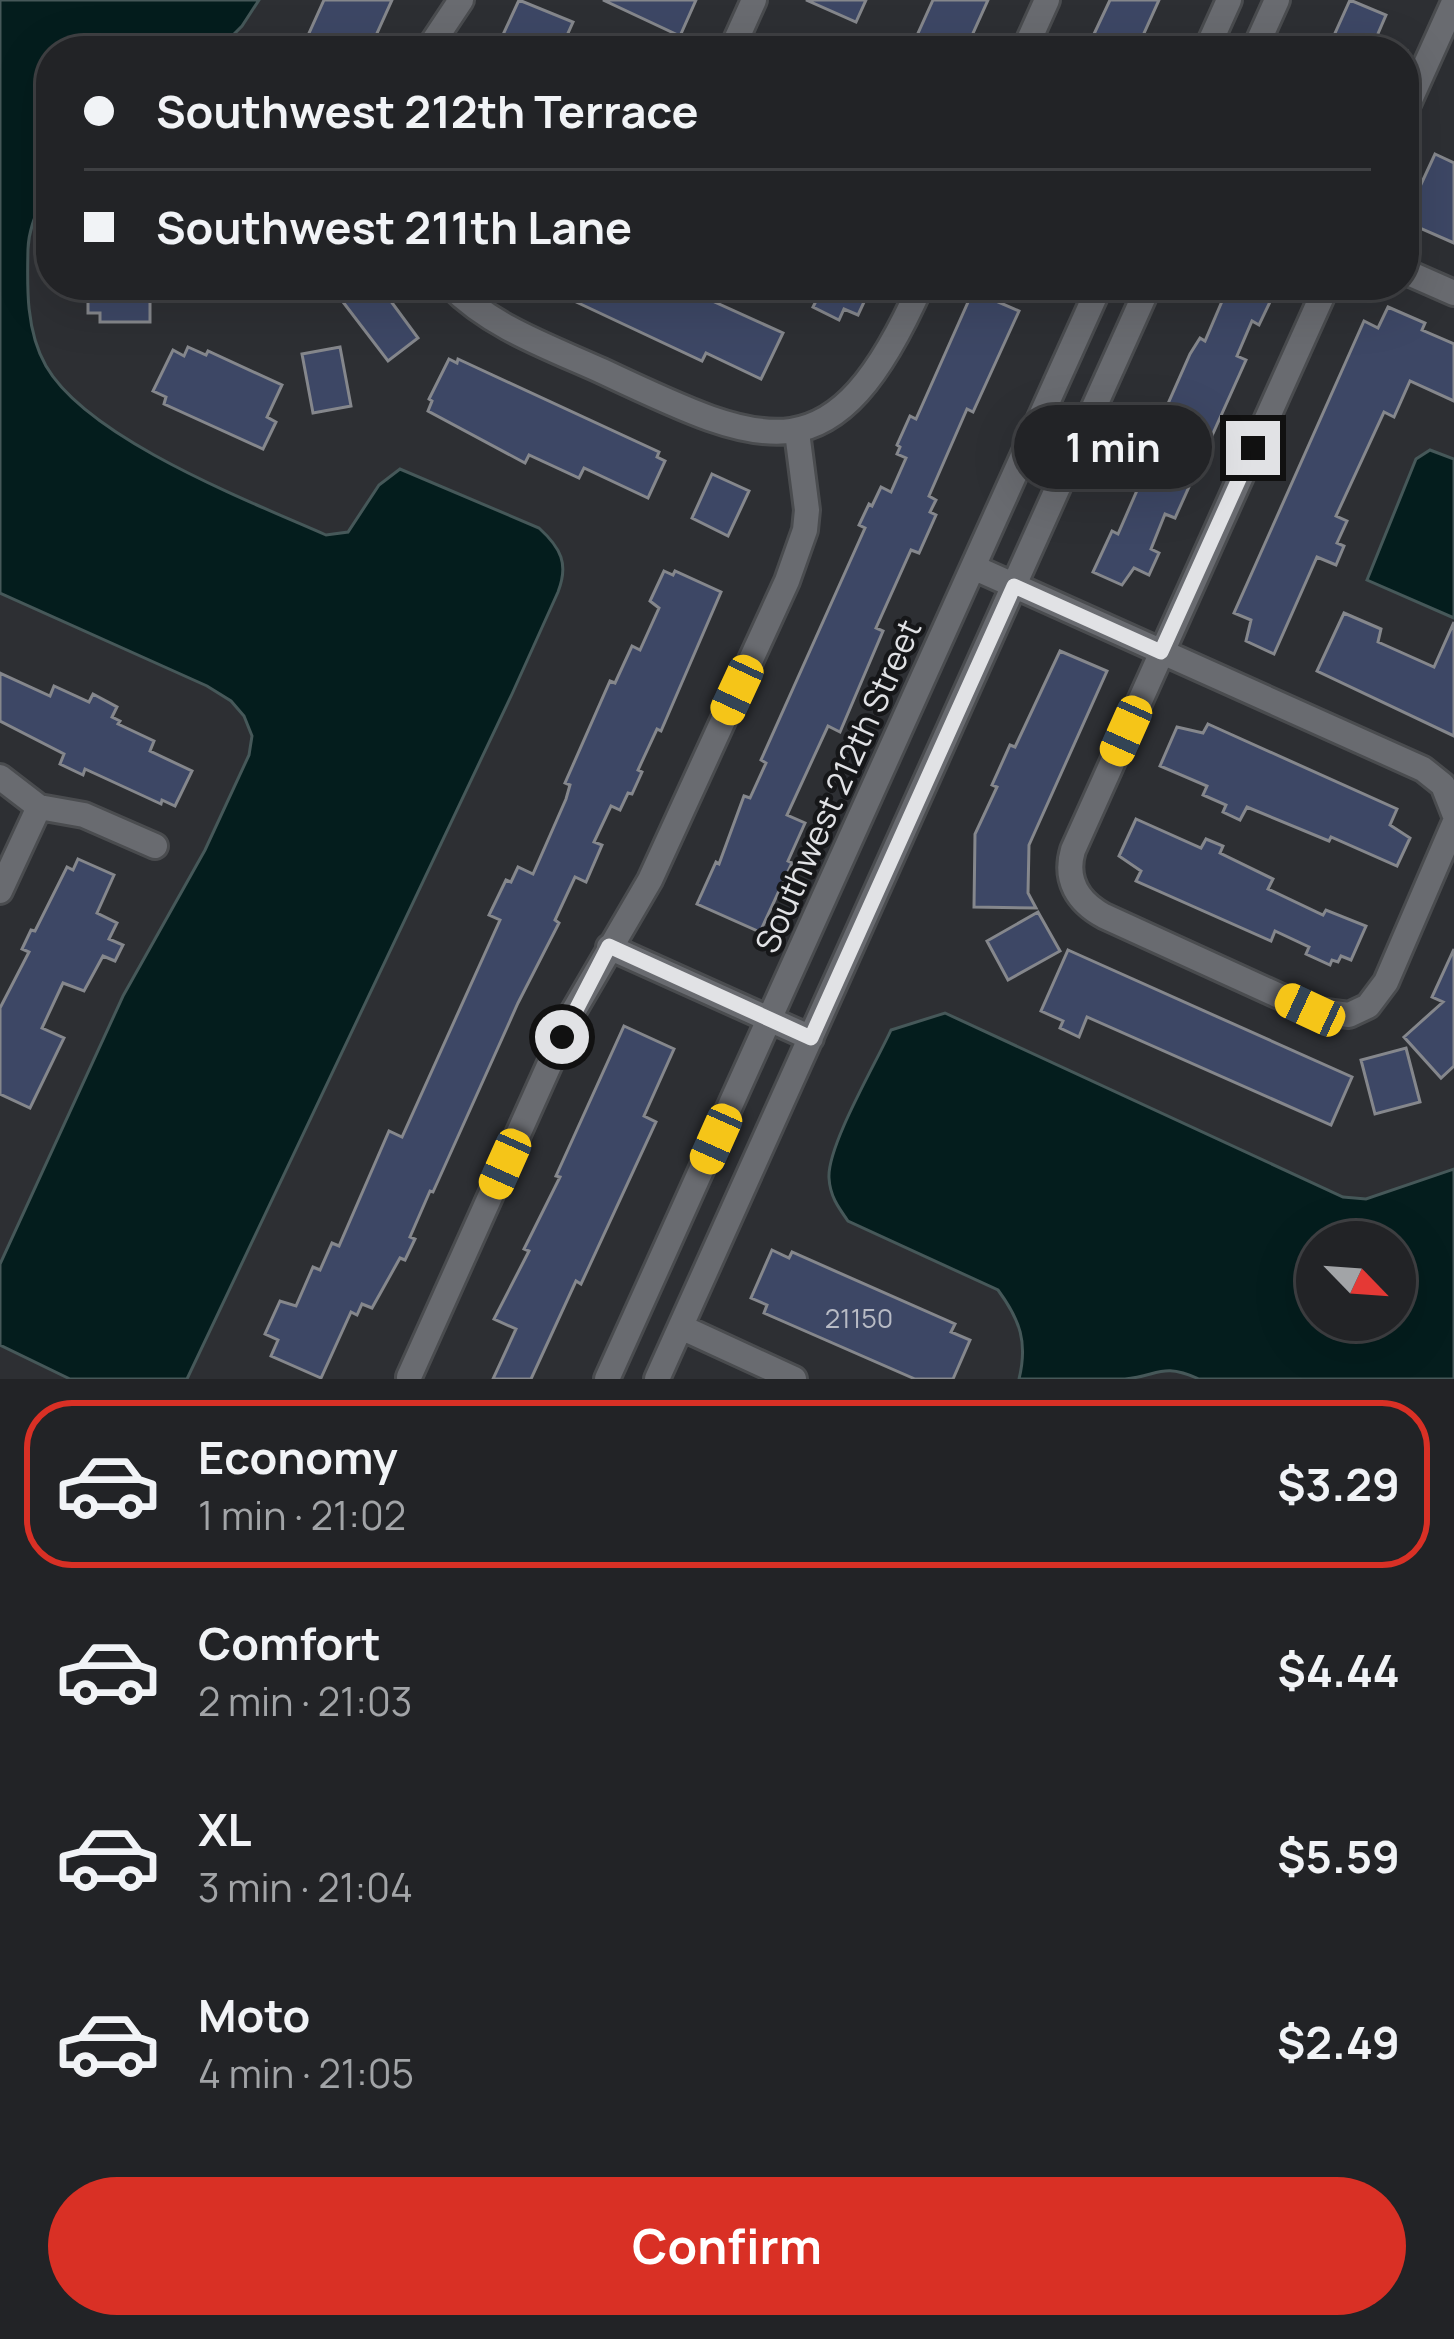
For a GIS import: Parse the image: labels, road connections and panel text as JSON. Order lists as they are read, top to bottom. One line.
{"streets":{"street":["Southwest 212th Street"]},"house_numbers":["21150"],"north":"bottom right","page":{"banner":["Southwest 212th Terrace","Southwest 211th Lane"],"bubble":"1 min","list":[{"name":"Economy","note":"1 min · 21:02","value":"$3.29"},{"name":"Comfort","note":"2 min · 21:03","value":"$4.44"},{"name":"XL","note":"3 min · 21:04","value":"$5.59"},{"name":"Moto","note":"4 min · 21:05","value":"$2.49"}],"buttons":"Confirm"}}
